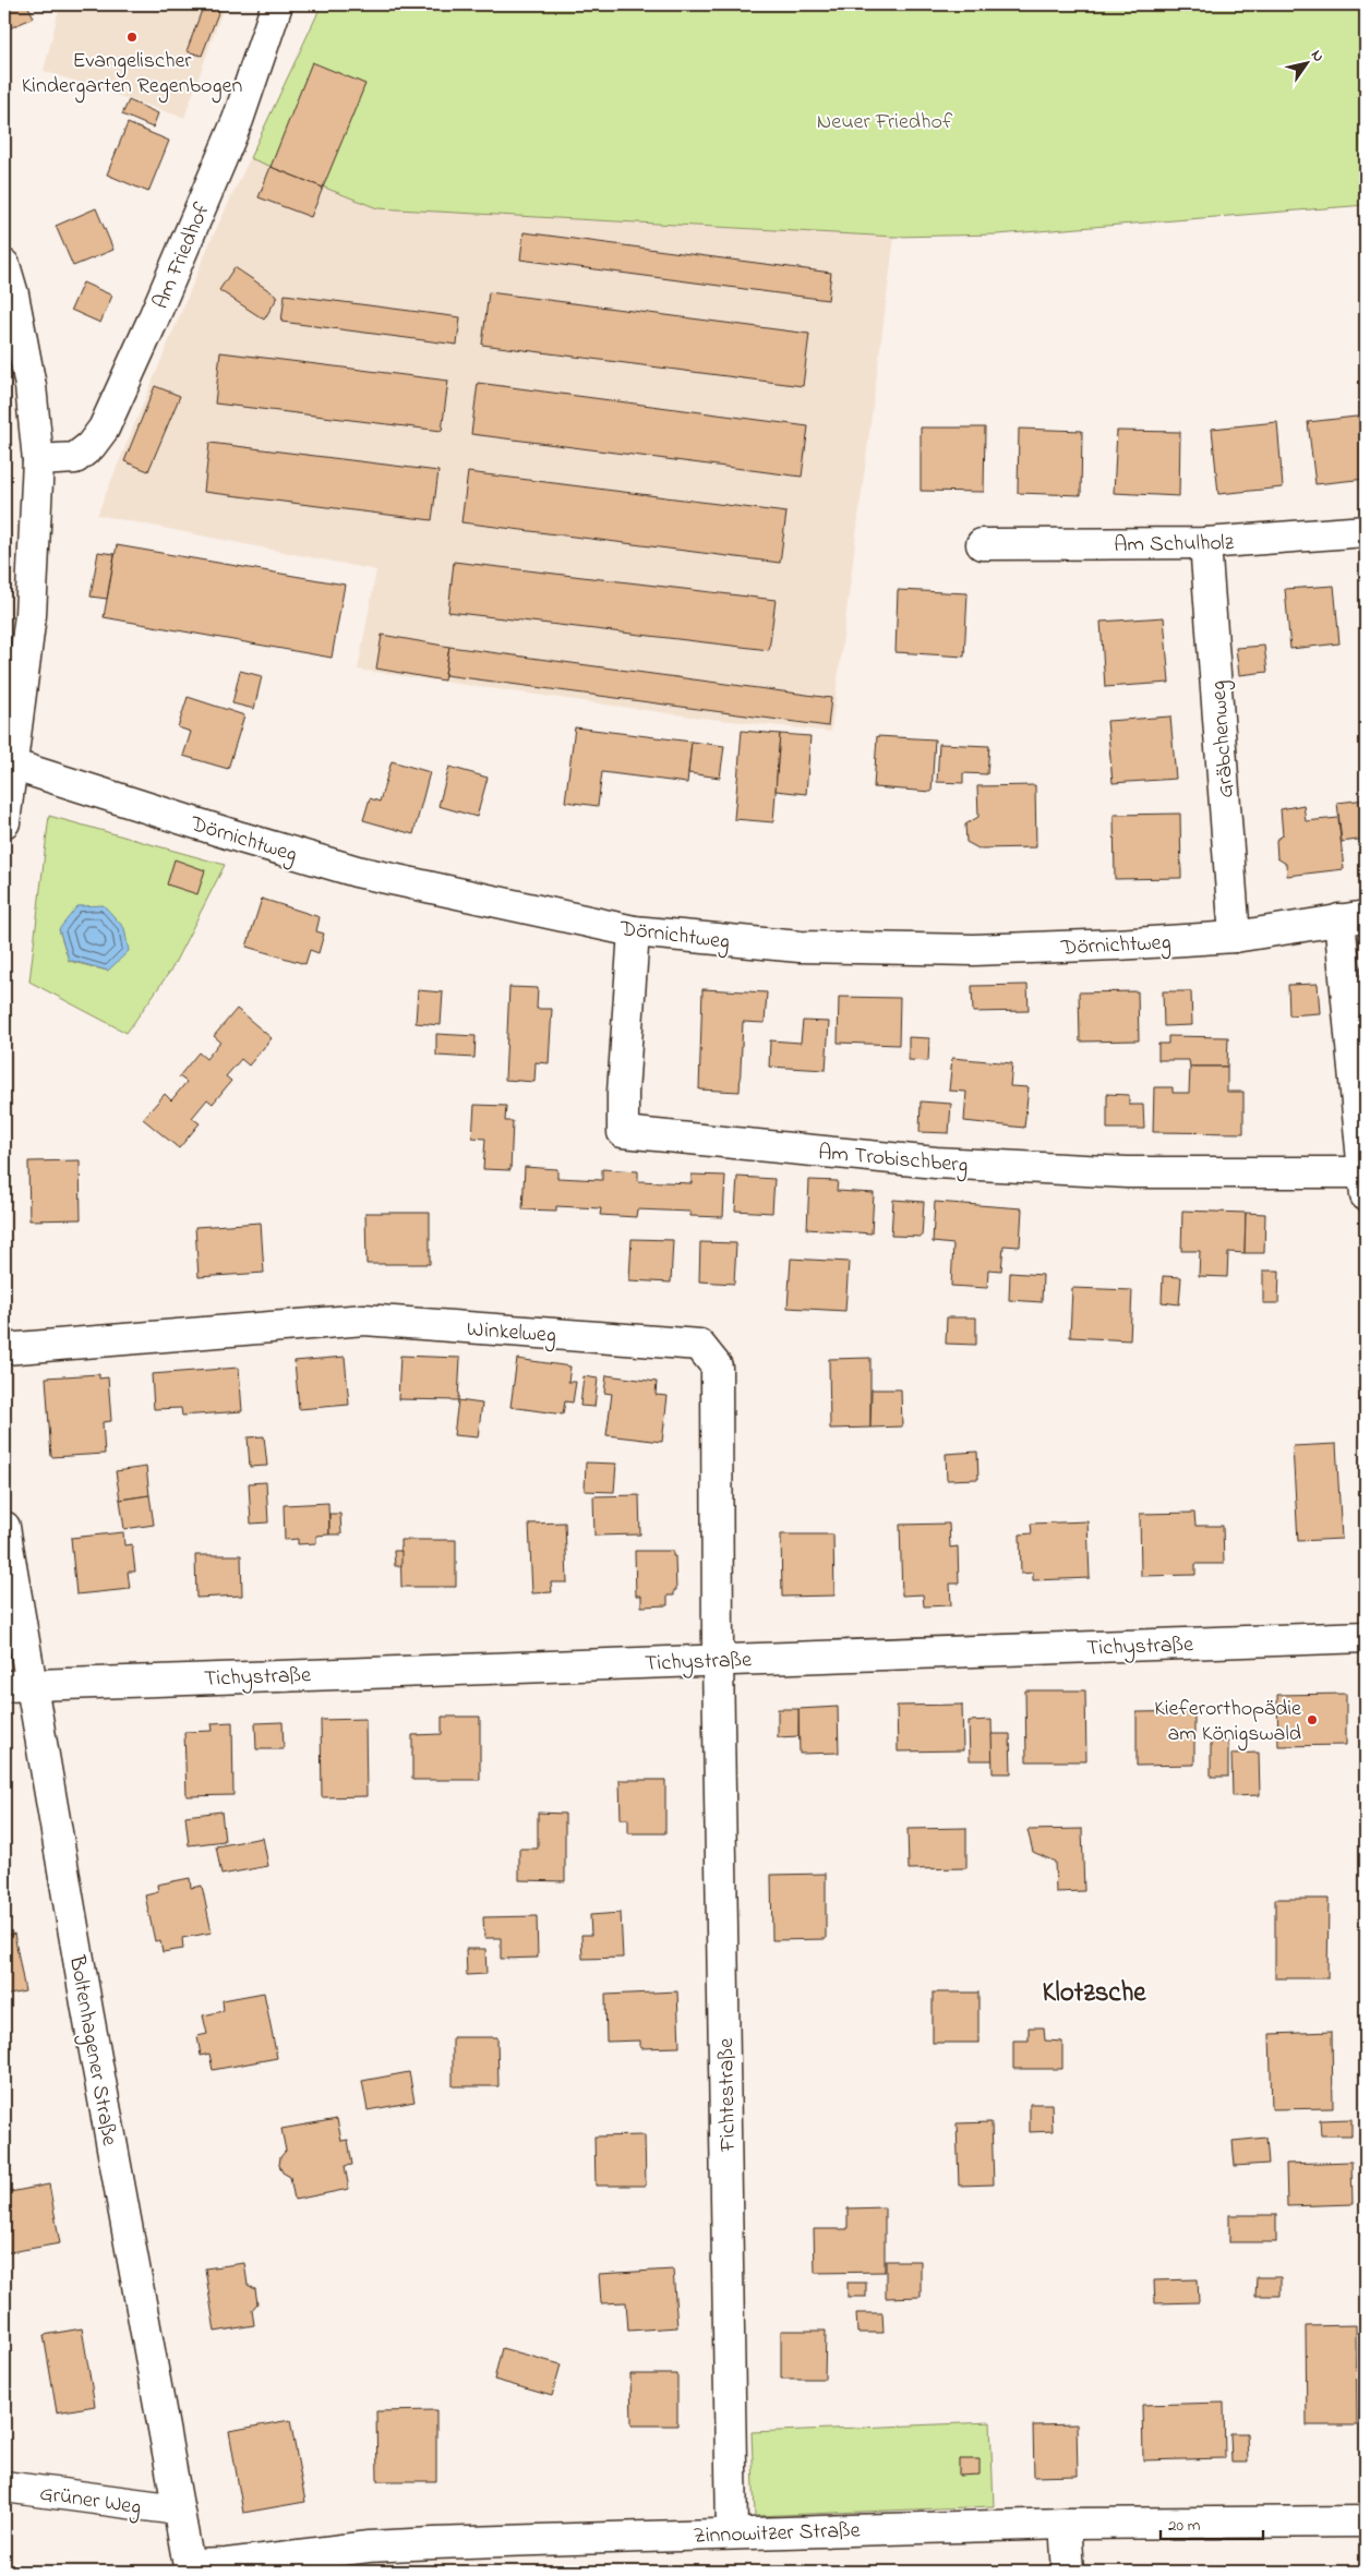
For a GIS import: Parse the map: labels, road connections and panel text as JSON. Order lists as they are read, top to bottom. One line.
{"streets":{"street":["Am Friedhof","Am Schulholz","Gräbchenweg","Dörnichtweg","Am Trobischberg","Winkelweg","Tichystraße","Boltenhagener Straße","Fichtestraße","Grüner Weg","Zinnowitzer Straße"]},"crossings":[["Am Schulholz","Gräbchenweg"],["Gräbchenweg","Dörnichtweg"],["Dörnichtweg","Am Trobischberg"],["Winkelweg","Tichystraße"],["Winkelweg","Fichtestraße"],["Tichystraße","Boltenhagener Straße"],["Tichystraße","Fichtestraße"],["Boltenhagener Straße","Grüner Weg"],["Boltenhagener Straße","Zinnowitzer Straße"],["Fichtestraße","Zinnowitzer Straße"]],"districts":["Klotzsche"],"parks":["Neuer Friedhof"],"places":["Evangelischer Kindergarten Regenbogen","Kieferorthopädie am Königswald"],"scale_bar":"20 m","north":"top right"}
